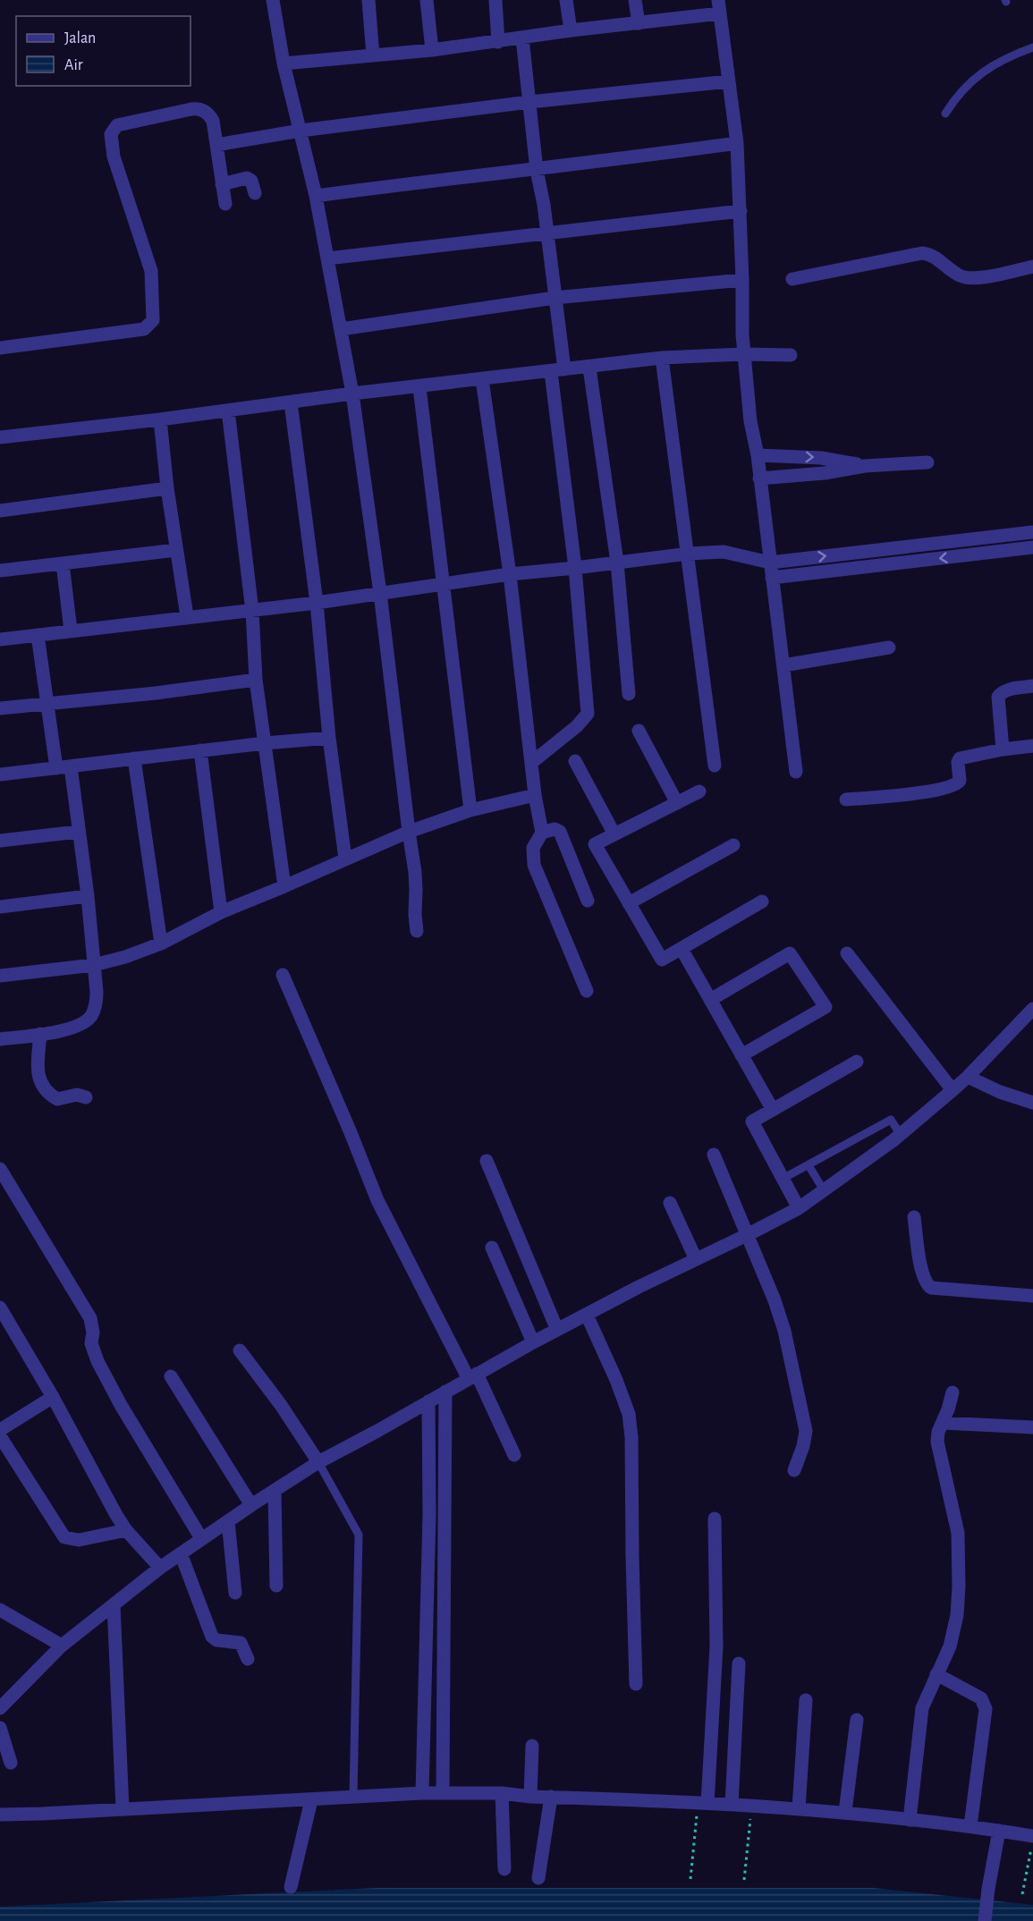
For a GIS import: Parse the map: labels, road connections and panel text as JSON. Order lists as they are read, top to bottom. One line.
{"legend":["Jalan","Air"]}
